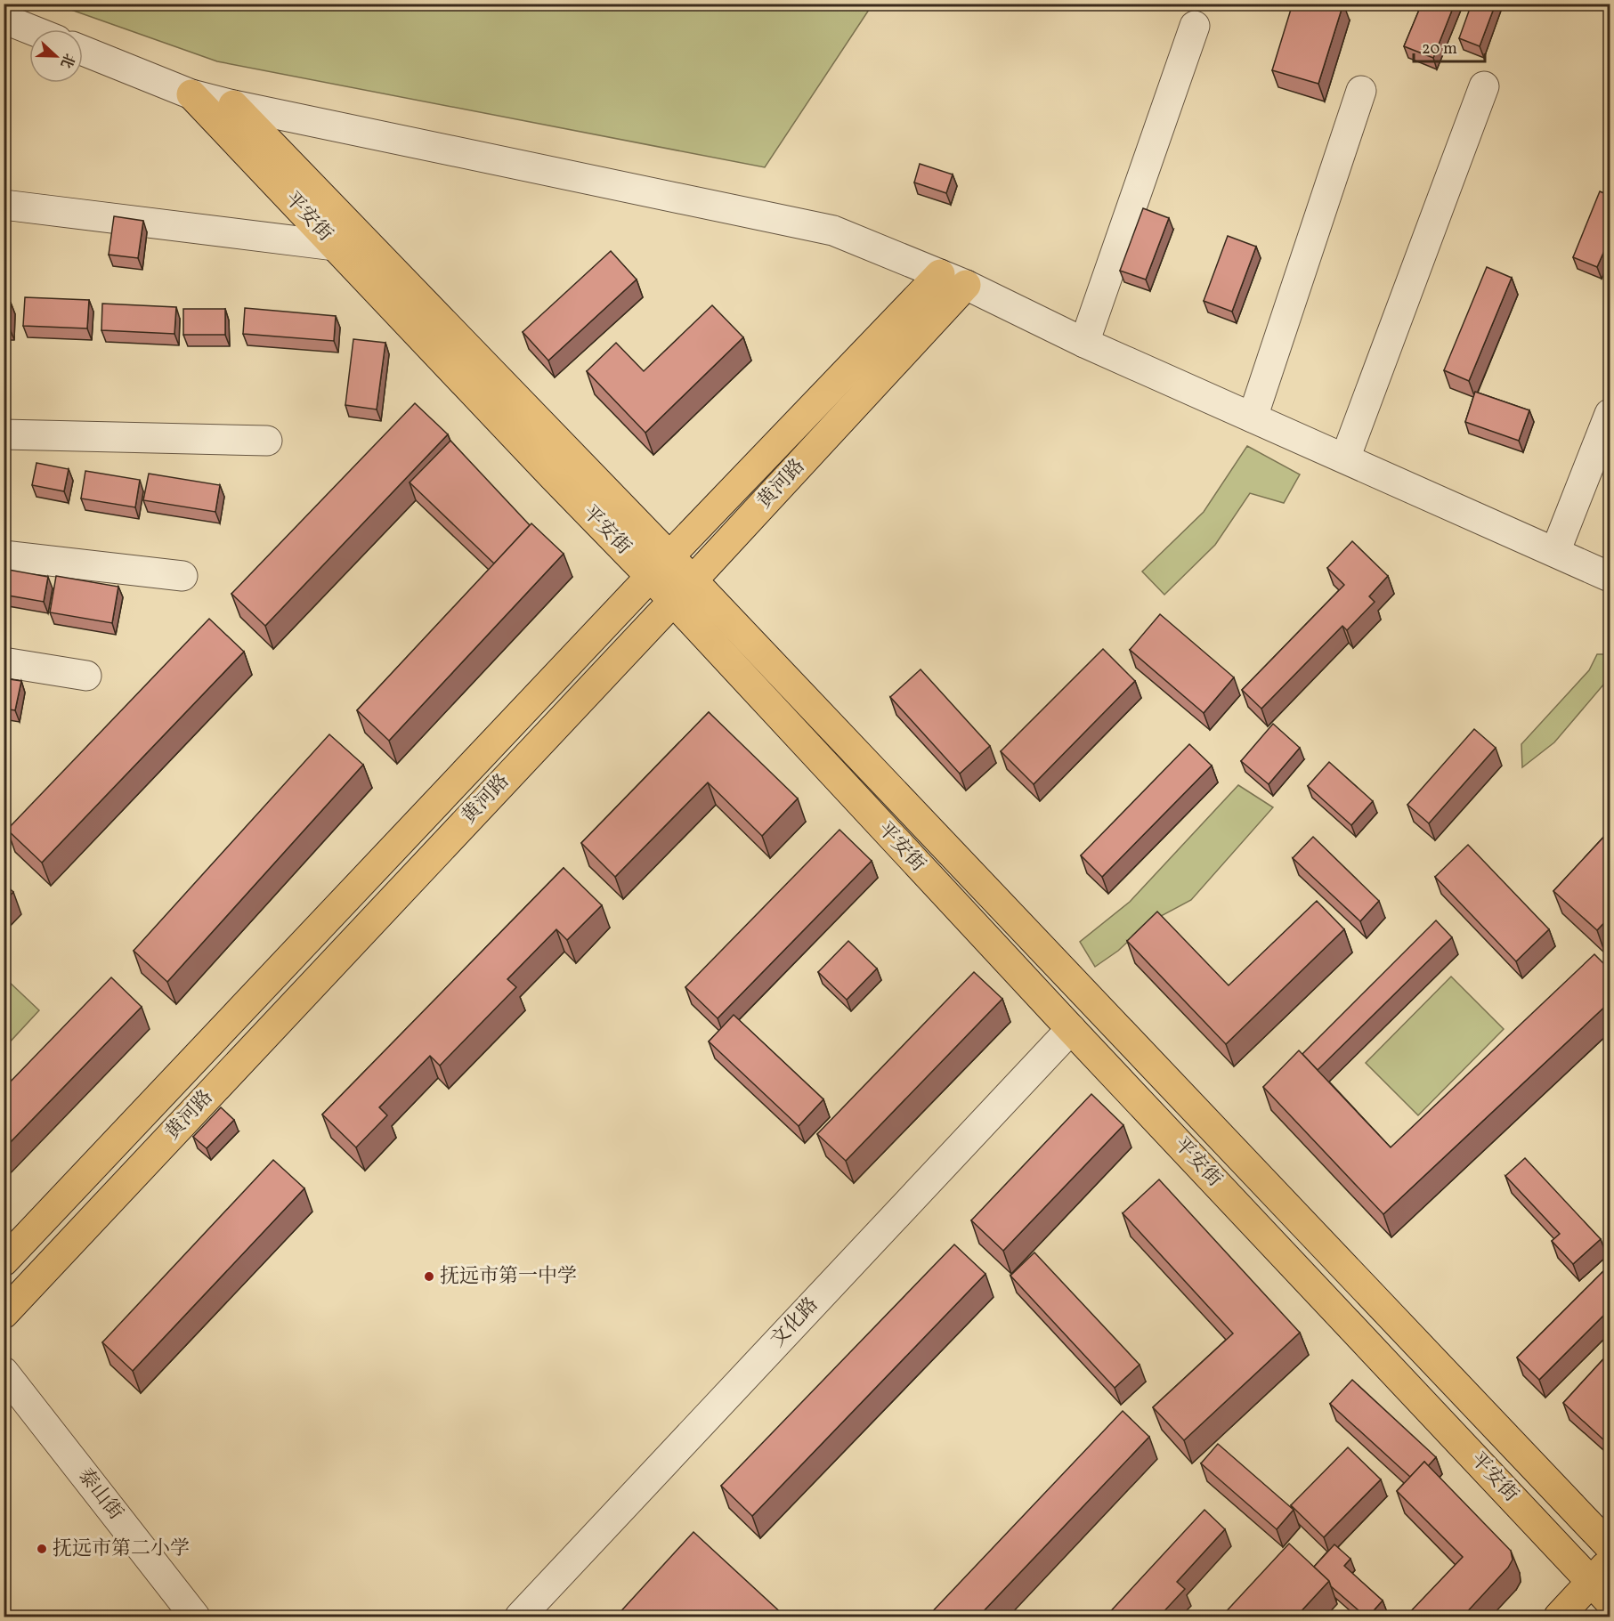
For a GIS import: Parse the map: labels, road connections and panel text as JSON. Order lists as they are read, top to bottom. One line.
{"streets":{"main road":["平安街","黄河路"],"street":["文化路","泰山街"]},"crossings":[["平安街","黄河路"],["平安街","文化路"]],"places":["抚远市第一中学","抚远市第二小学"],"scale_bar":"20 m","north":"right"}
